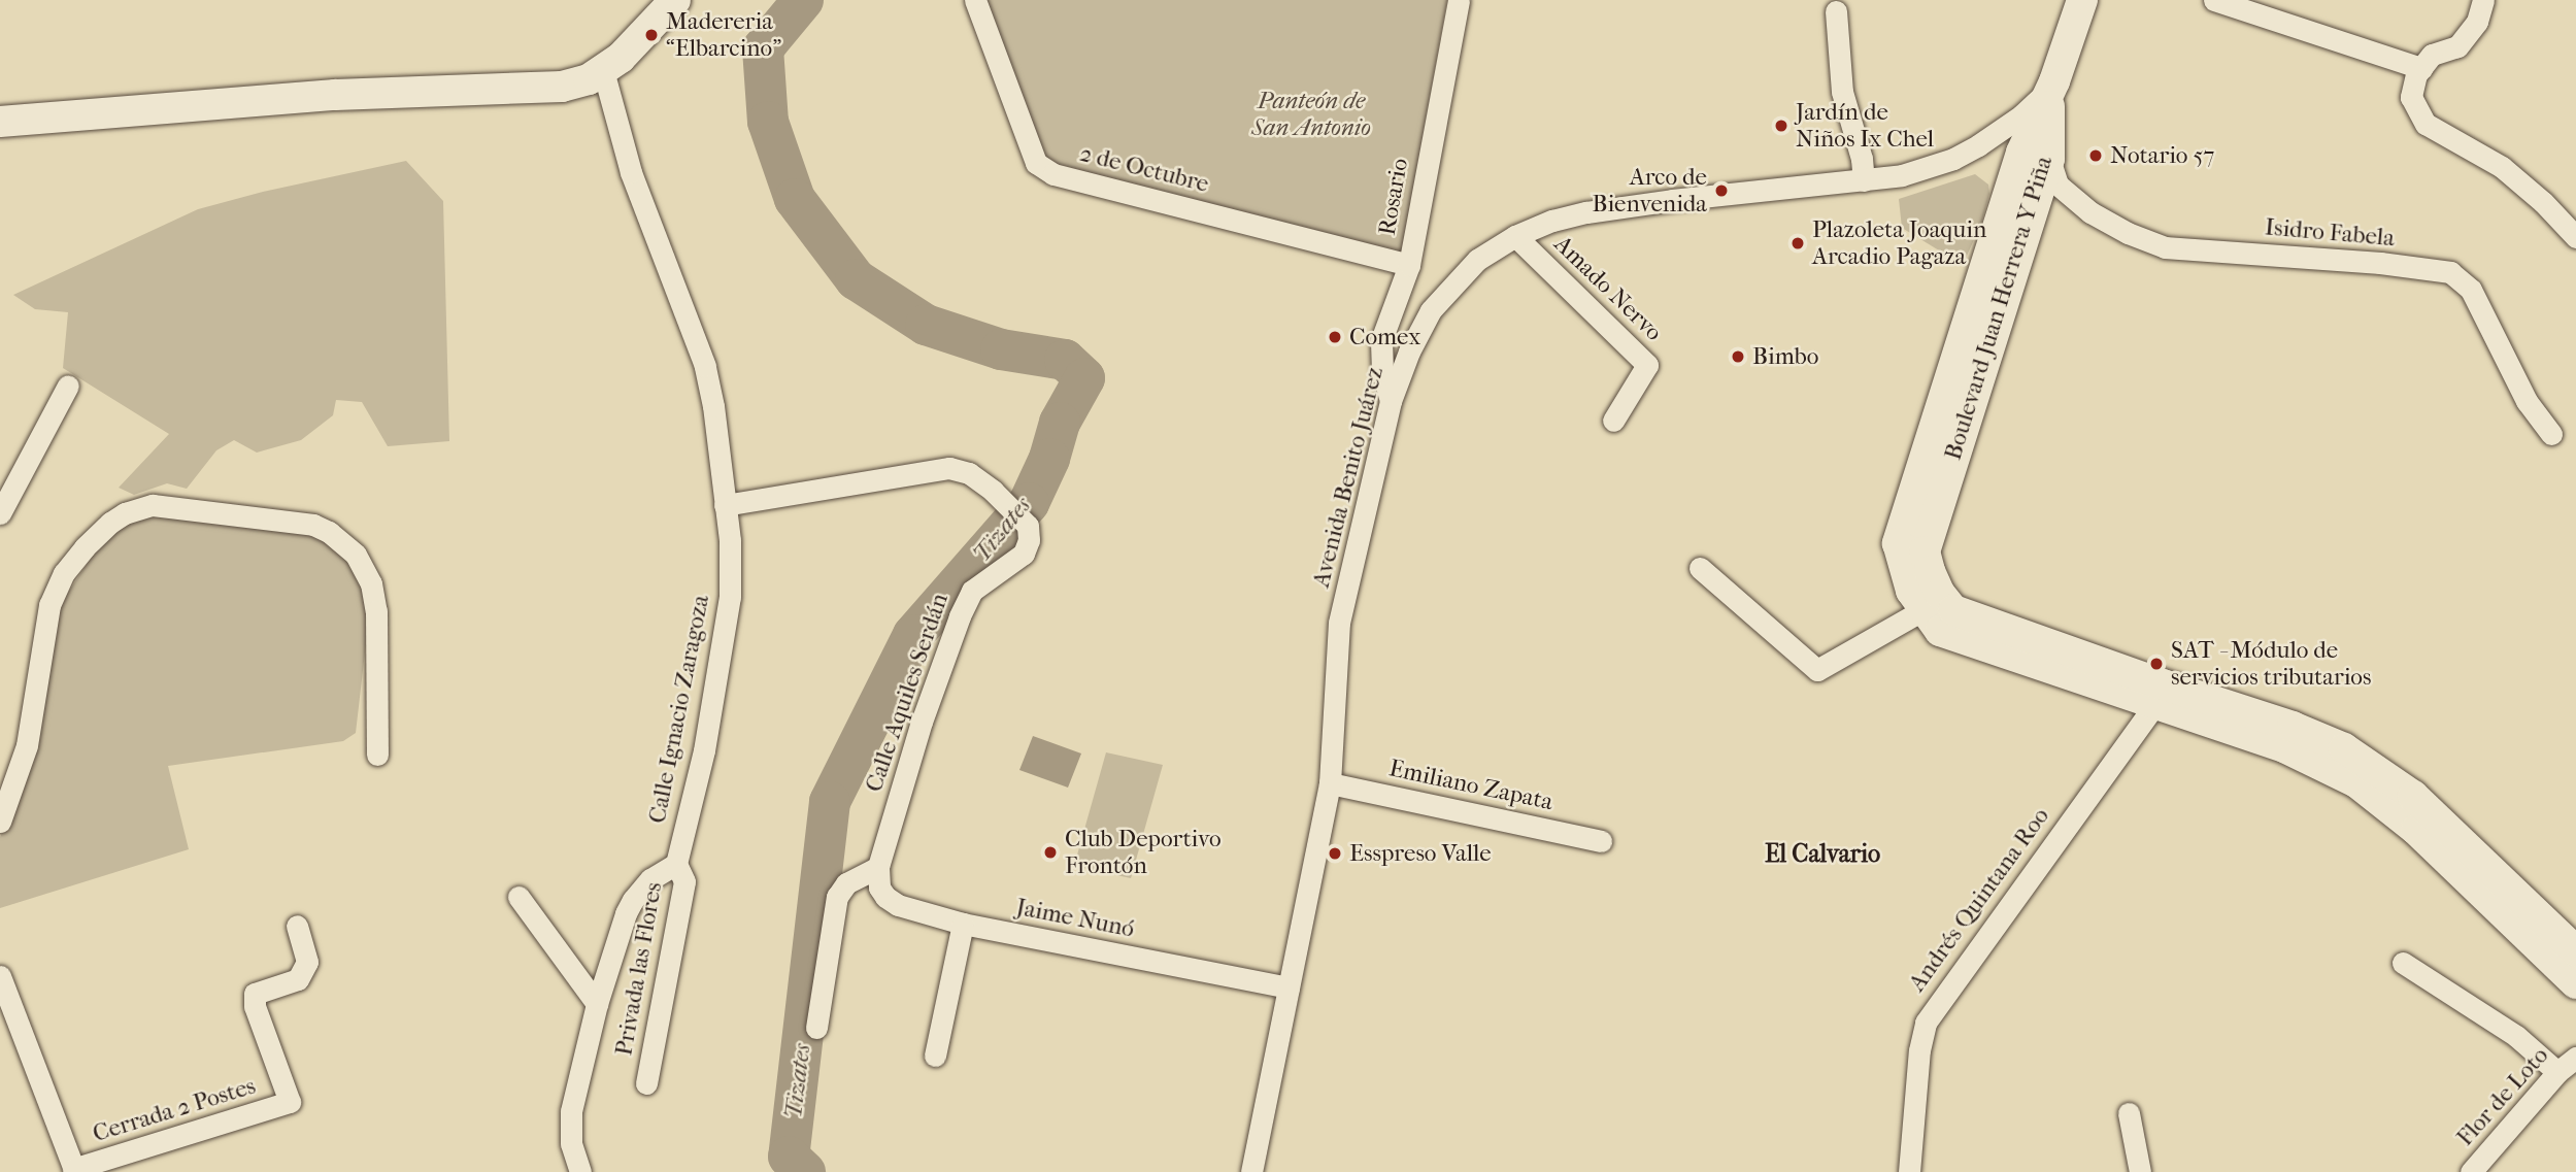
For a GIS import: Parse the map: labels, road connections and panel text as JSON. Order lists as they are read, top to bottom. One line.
{"streets":{"main road":["Boulevard Juan Herrera Y Piña"],"street":["2 de Octubre","Rosario","Isidro Fabela","Amado Nervo","Avenida Benito Juárez","Calle Aquiles Serdán","Calle Ignacio Zaragoza","Emiliano Zapata","Andrés Quintana Roo","Jaime Nunó","Privada las Flores","Flor de Loto","Cerrada 2 Postes"]},"crossings":[["2 de Octubre","Rosario"],["Rosario","Avenida Benito Juárez"],["Isidro Fabela","Boulevard Juan Herrera Y Piña"],["Amado Nervo","Avenida Benito Juárez"],["Boulevard Juan Herrera Y Piña","Avenida Benito Juárez"],["Boulevard Juan Herrera Y Piña","Andrés Quintana Roo"],["Avenida Benito Juárez","Emiliano Zapata"],["Avenida Benito Juárez","Jaime Nunó"],["Calle Aquiles Serdán","Calle Ignacio Zaragoza"],["Calle Aquiles Serdán","Jaime Nunó"],["Calle Ignacio Zaragoza","Privada las Flores"]],"districts":["El Calvario"],"water":["Tizates"],"parks":["Panteón de San Antonio"],"places":["Madereria “Elbarcino”","Jardín de Niños Ix Chel","Notario 57","Arco de Bienvenida","Plazoleta Joaquin Arcadio Pagaza","Comex","Bimbo","SAT - Módulo de servicios tributarios","Club Deportivo Frontón","Esspreso Valle"]}
